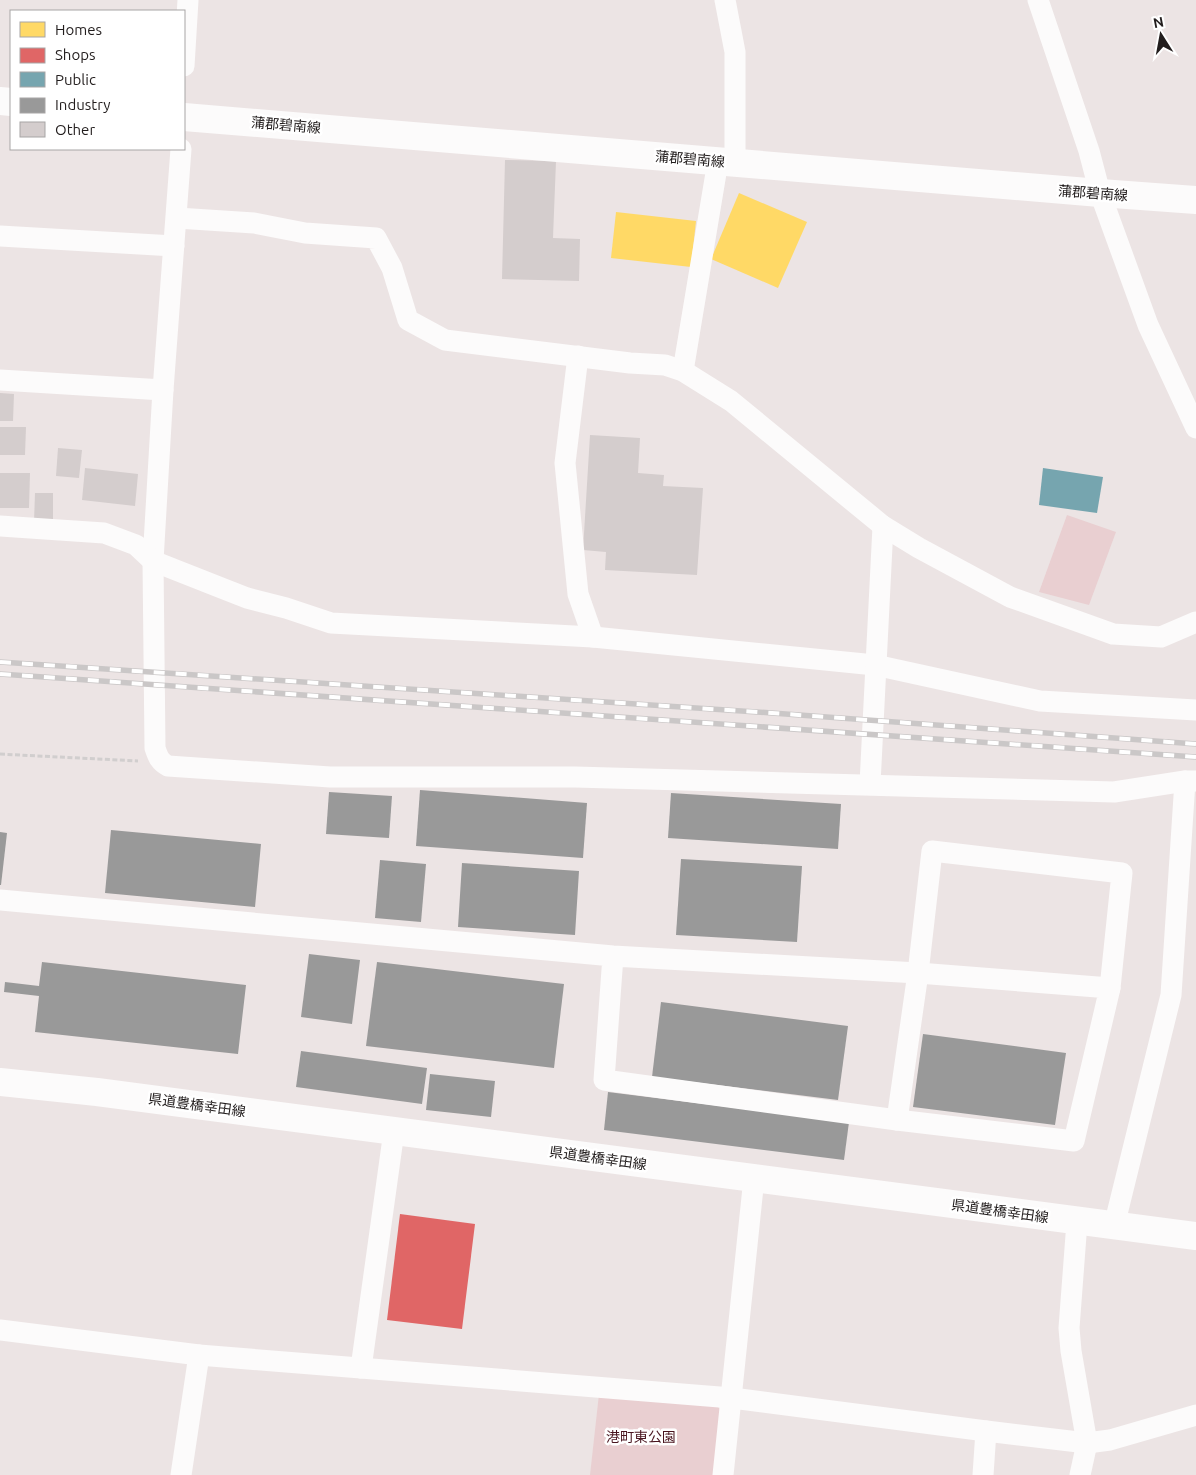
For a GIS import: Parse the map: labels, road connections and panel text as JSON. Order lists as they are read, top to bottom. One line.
{"streets":{"main road":["蒲郡碧南線","県道豊橋幸田線"]},"parks":["港町東公園"],"legend":["Homes","Shops","Public","Industry","Other"],"north":"top"}
